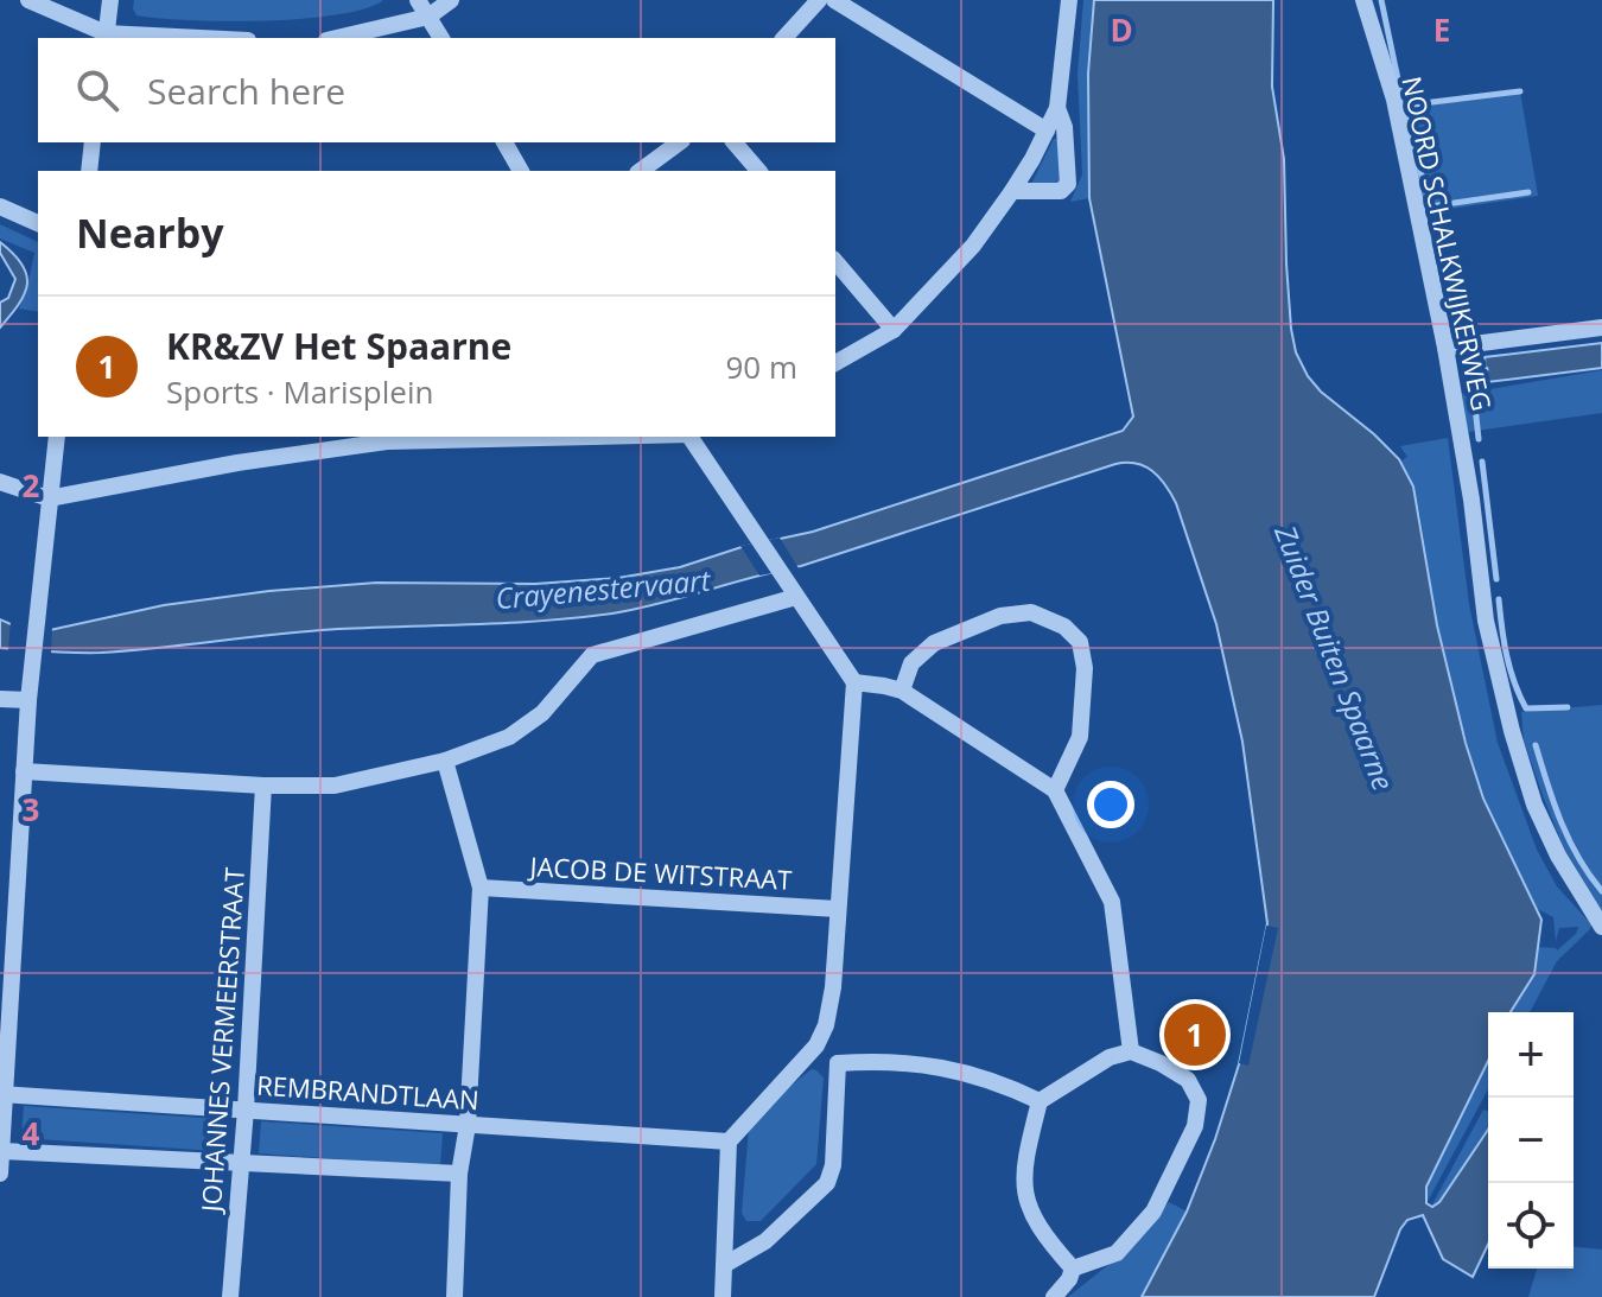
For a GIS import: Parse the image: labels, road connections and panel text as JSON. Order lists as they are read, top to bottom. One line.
{"streets":{"street":["NOORD SCHALKWIJKERWEG","JACOB DE WITSTRAAT","JOHANNES VERMEERSTRAAT","REMBRANDTLAAN"]},"crossings":[["JOHANNES VERMEERSTRAAT","REMBRANDTLAAN"]],"water":["Crayenestervaart","Zuider Buiten Spaarne"],"page":{"search":"Search here","heading":"Nearby","list":[{"mark":"1","name":"KR&ZV Het Spaarne","note":"Sports · Marisplein","value":"90 m"}],"pins":"1","map_buttons":["+","−"]},"grid":{"columns":["D","E"],"rows":["2","3","4"]}}
